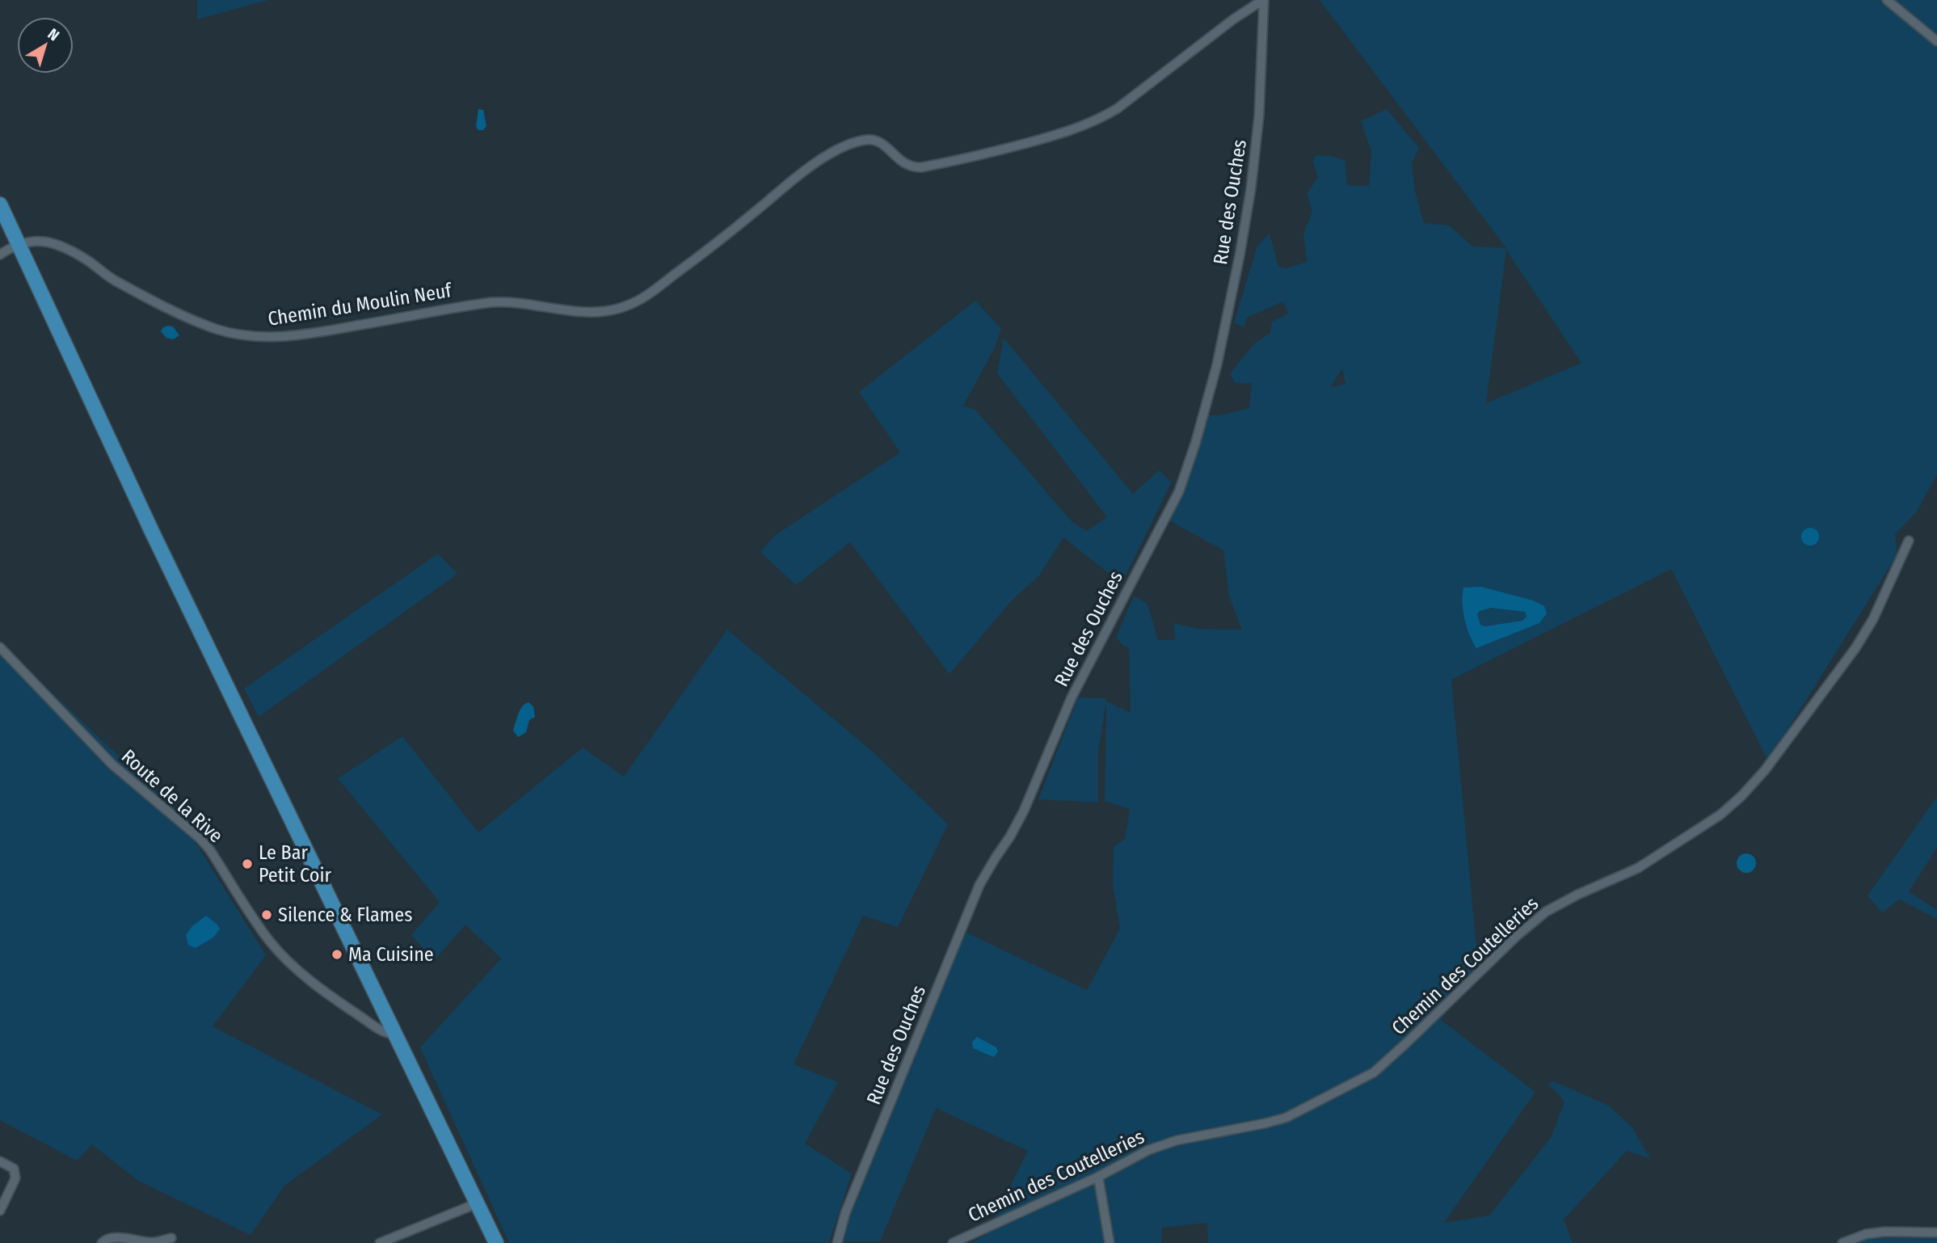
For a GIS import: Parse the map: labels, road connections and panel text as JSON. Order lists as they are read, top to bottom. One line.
{"streets":{"street":["Rue des Ouches","Chemin du Moulin Neuf","Route de la Rive","Chemin des Coutelleries"]},"crossings":[["Rue des Ouches","Chemin du Moulin Neuf"]],"places":["Le Bar Petit Coir","Silence & Flames","Ma Cuisine"],"north":"top right"}
